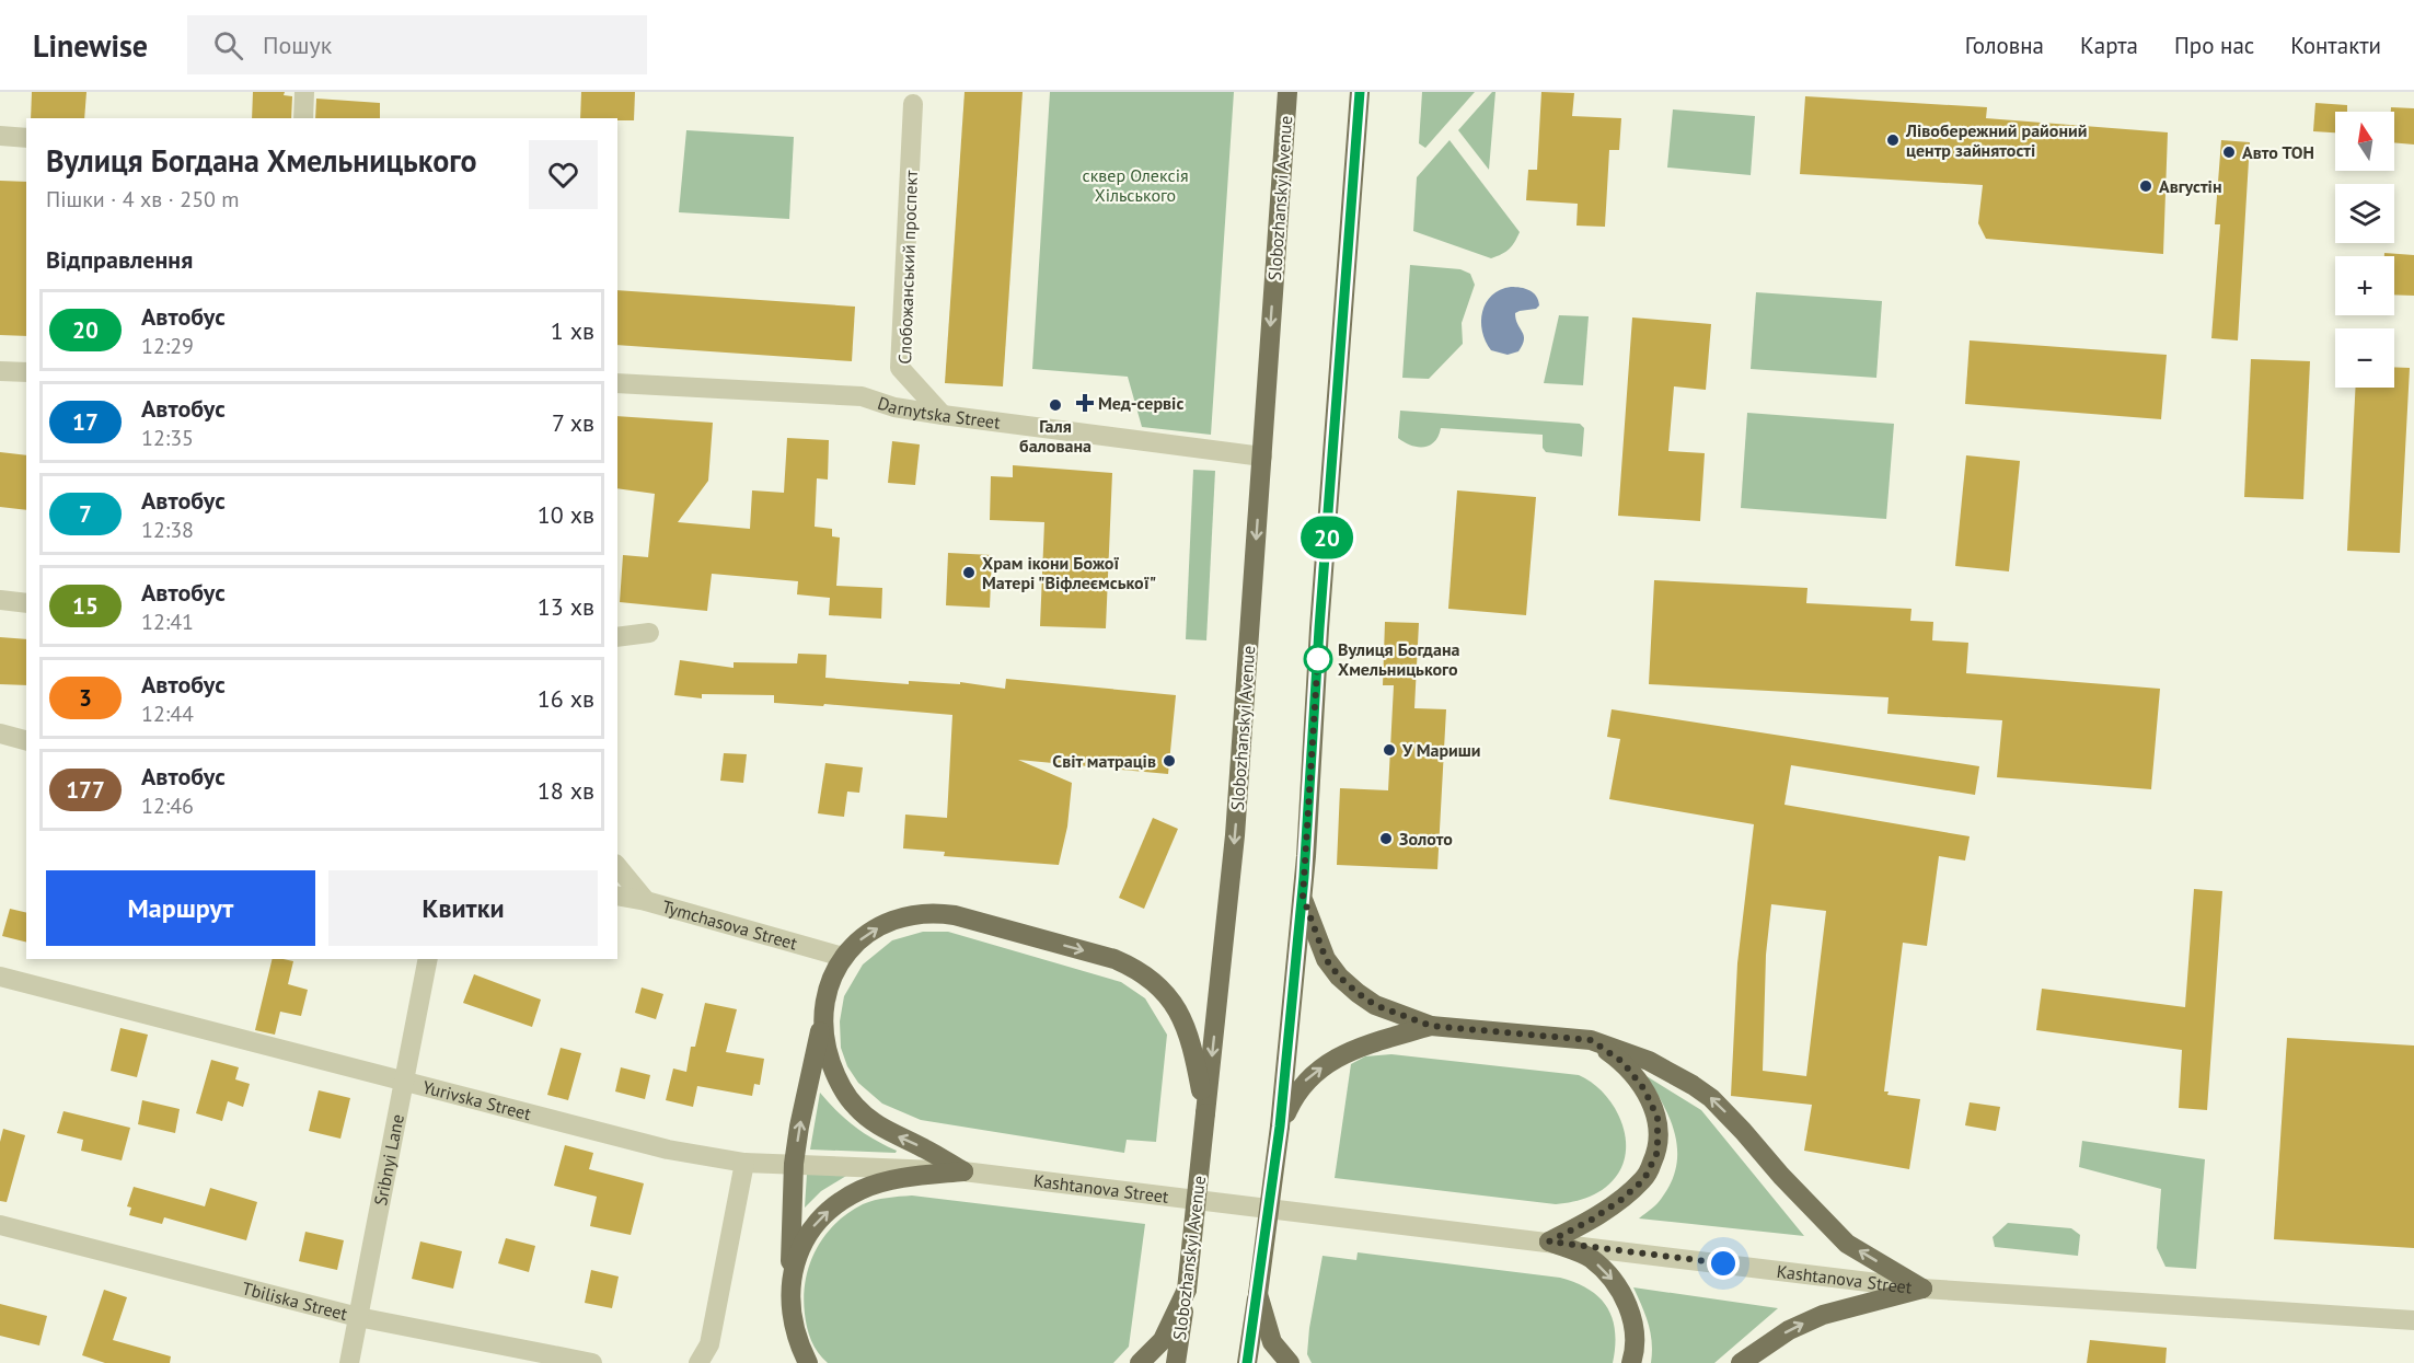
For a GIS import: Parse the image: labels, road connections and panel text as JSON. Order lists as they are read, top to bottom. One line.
{"streets":{"main road":["Slobozhanskyi Avenue"],"street":["Слобожанський проспект","Darnytska Street","Tymchasova Street","Yurivska Street","Sribnyi Lane","Kashtanova Street","Tbiliska Street"]},"crossings":[["Slobozhanskyi Avenue","Darnytska Street"],["Слобожанський проспект","Darnytska Street"],["Yurivska Street","Sribnyi Lane"],["Yurivska Street","Kashtanova Street"],["Sribnyi Lane","Tbiliska Street"]],"parks":["сквер Олексія Хільського"],"places":{"other":["Лівобережний районий центр зайнятості","Авто ТОН","Августін","Галя балована","Храм ікони Божої Матері \"Віфлеємської\"","Вулиця Богдана Хмельницького","У Мариши","Світ матраців","Золото"],"health":["Мед-сервіс"]},"lines":["bus line 20"],"north":"top","page":{"header":"Linewise","search":"Пошук","nav":["Головна","Карта","Про нас","Контакти"],"on_map":"20","map_buttons":["+","−"],"heading":[["Вулиця Богдана Хмельницького","Пішки · 4 хв · 250 m"],"Відправлення"],"list":[{"mark":"20","name":"Автобус","note":"12:29","value":"1 хв"},{"mark":"17","name":"Автобус","note":"12:35","value":"7 хв"},{"mark":"7","name":"Автобус","note":"12:38","value":"10 хв"},{"mark":"15","name":"Автобус","note":"12:41","value":"13 хв"},{"mark":"3","name":"Автобус","note":"12:44","value":"16 хв"},{"mark":"177","name":"Автобус","note":"12:46","value":"18 хв"}],"buttons":["Маршрут","Квитки"]}}
